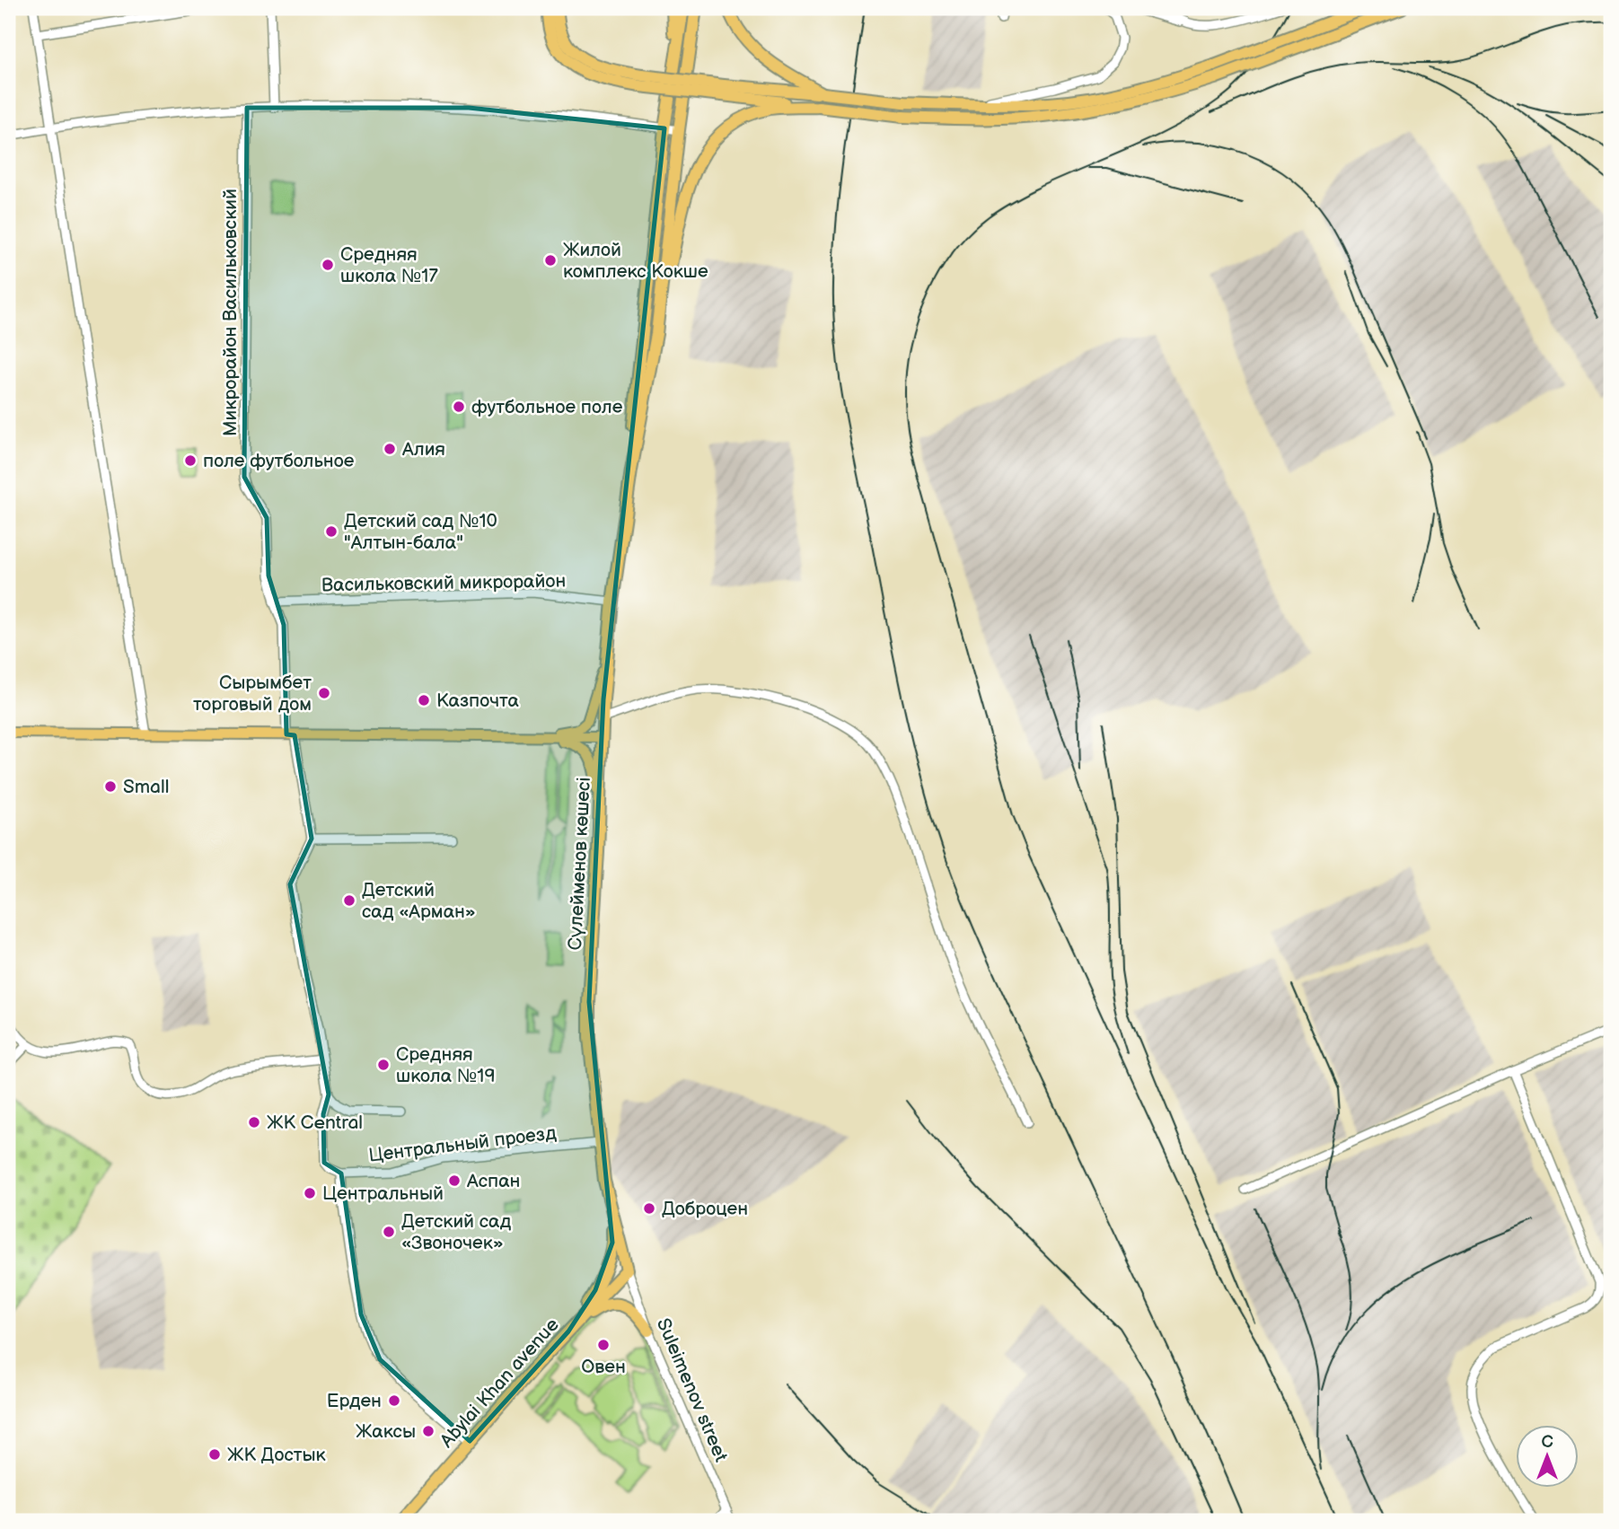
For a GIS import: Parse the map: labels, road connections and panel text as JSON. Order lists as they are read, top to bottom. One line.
{"streets":{"highway":["Сүлейменов көшесі","Abylai Khan avenue"],"street":["Микрорайон Васильковский","Васильковский микрорайон","Центральный проезд","Suleimenov street"]},"crossings":[["Микрорайон Васильковский","Васильковский микрорайон"],["Васильковский микрорайон","Сүлейменов көшесі"],["Сүлейменов көшесі","Центральный проезд"],["Сүлейменов көшесі","Abylai Khan avenue"],["Сүлейменов көшесі","Suleimenov street"],["Abylai Khan avenue","Suleimenov street"]],"places":["Жилой комплекс Кокше","Средняя школа №17","футбольное поле","Алия","поле футбольное","Детский сад №10 \"Алтын-бала\"","Сырымбет торговый дом","Казпочта","Small","Детский сад «Арман»","Средняя школа №19","ЖК Central","Аспан","Центральный","Доброцен","Детский сад «Звоночек»","Овен","Ерден","Жаксы","ЖК Достык"],"north":"top"}
